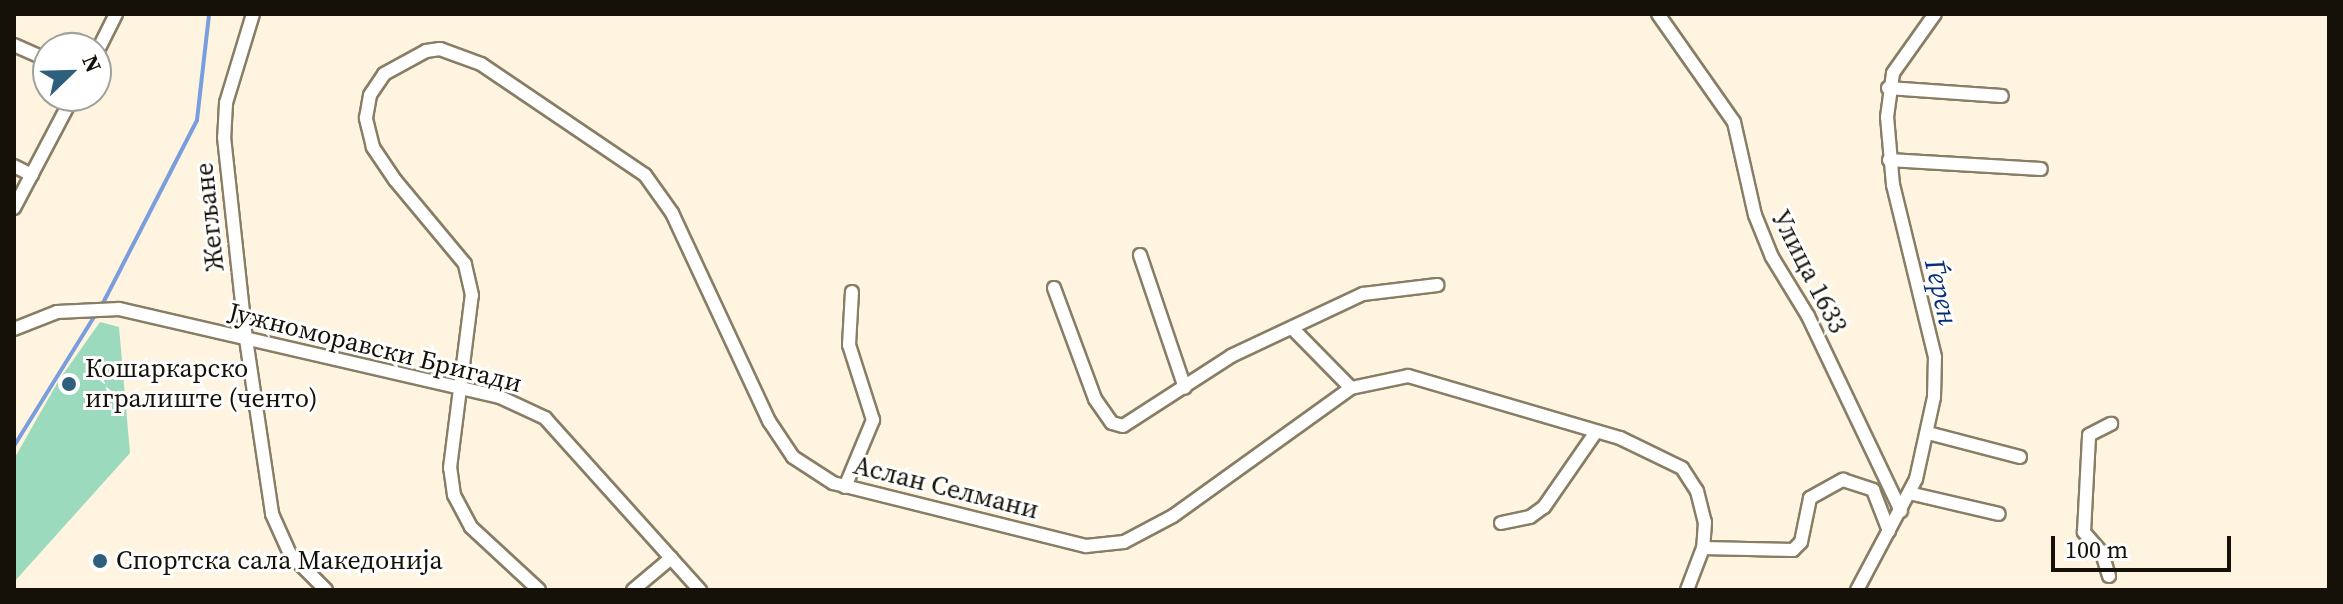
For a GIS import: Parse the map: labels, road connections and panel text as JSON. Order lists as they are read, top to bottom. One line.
{"streets":{"street":["Жегљане","Улица 1633","Јужноморавски Бригади","Аслан Селмани"]},"crossings":[["Жегљане","Јужноморавски Бригади"],["Јужноморавски Бригади","Аслан Селмани"]],"water":["Ѓерен"],"places":["Кошаркарско игралиште (ченто)","Спортска сала Македонија"],"scale_bar":"100 m","north":"top right"}
